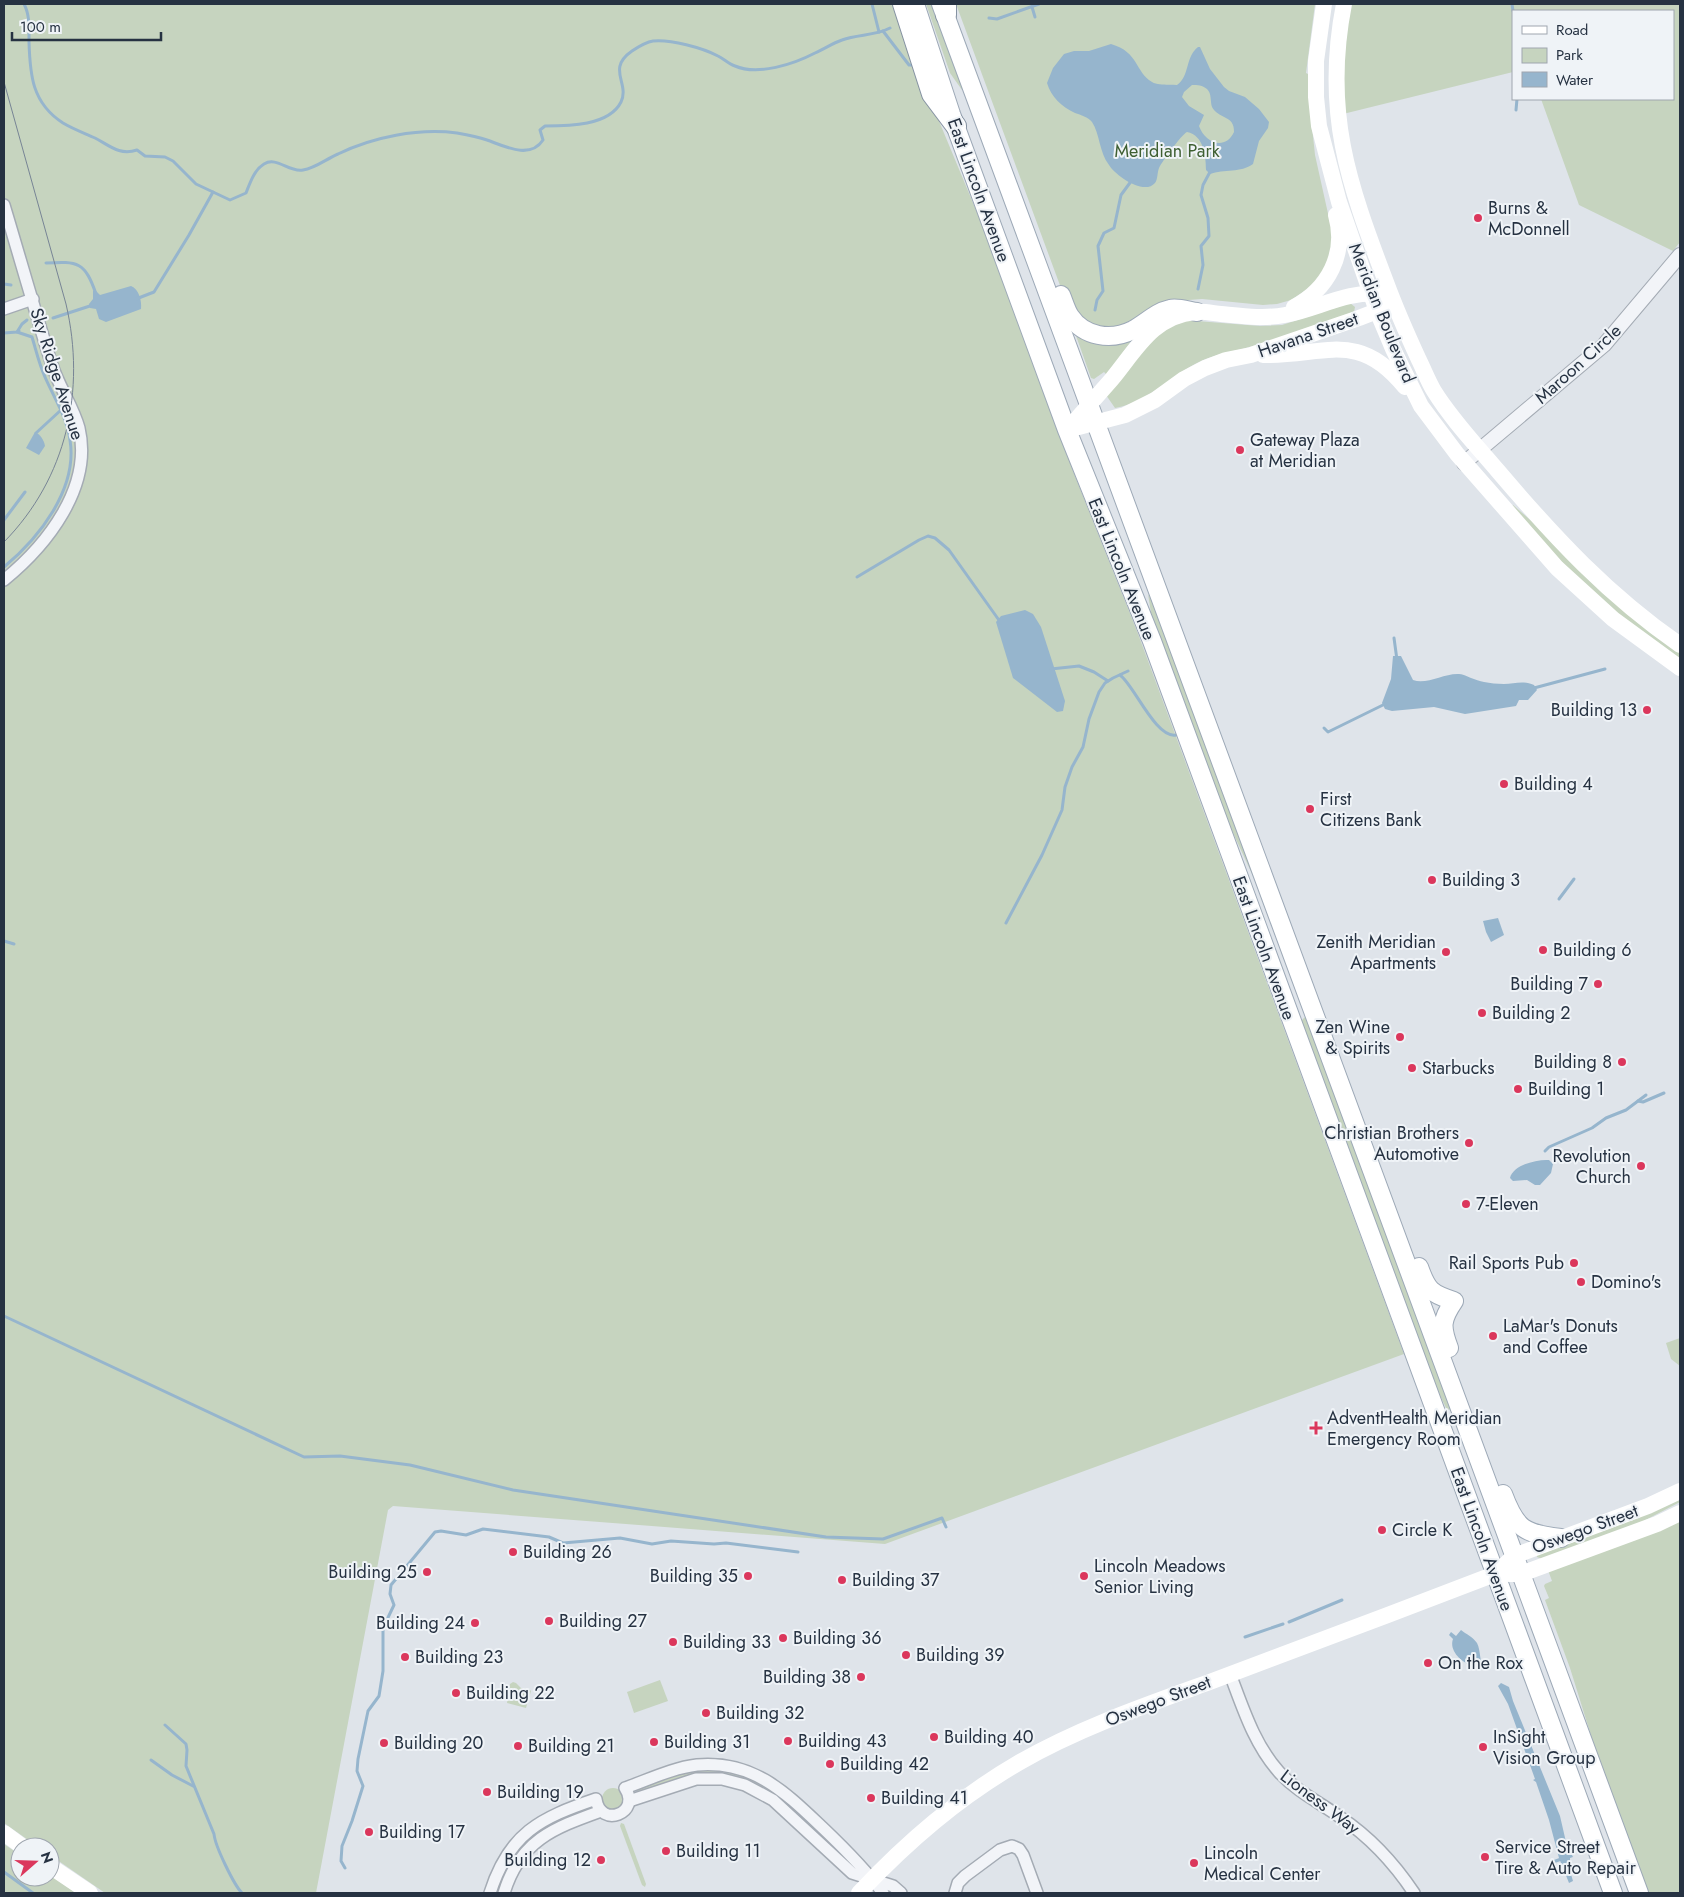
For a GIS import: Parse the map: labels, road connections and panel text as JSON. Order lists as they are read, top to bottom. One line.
{"streets":{"main road":["East Lincoln Avenue","Meridian Boulevard","Havana Street","Oswego Street"],"street":["Maroon Circle","Sky Ridge Avenue","Lioness Way"]},"crossings":[["East Lincoln Avenue","Havana Street"],["East Lincoln Avenue","Oswego Street"],["Meridian Boulevard","Havana Street"],["Meridian Boulevard","Maroon Circle"],["Oswego Street","Lioness Way"]],"parks":["Meridian Park"],"places":{"other":["Burns & McDonnell","Gateway Plaza at Meridian","Building 13","Building 4","First Citizens Bank","Building 3","Building 6","Zenith Meridian Apartments","Building 7","Building 2","Zen Wine & Spirits","Building 8","Starbucks","Building 1","Christian Brothers Automotive","Revolution Church","7-Eleven","Rail Sports Pub","Domino's","LaMar's Donuts and Coffee","Circle K","Building 26","Building 25","Building 35","Lincoln Meadows Senior Living","Building 37","Building 27","Building 24","Building 36","Building 33","Building 39","Building 23","On the Rox","Building 38","Building 22","Building 32","Building 40","Building 43","Building 31","Building 20","Building 21","InSight Vision Group","Building 42","Building 19","Building 41","Building 17","Building 11","Service Street Tire & Auto Repair","Building 12","Lincoln Medical Center"],"health":["AdventHealth Meridian Emergency Room"]},"legend":["Road","Park","Water"],"scale_bar":"100 m","north":"right"}
